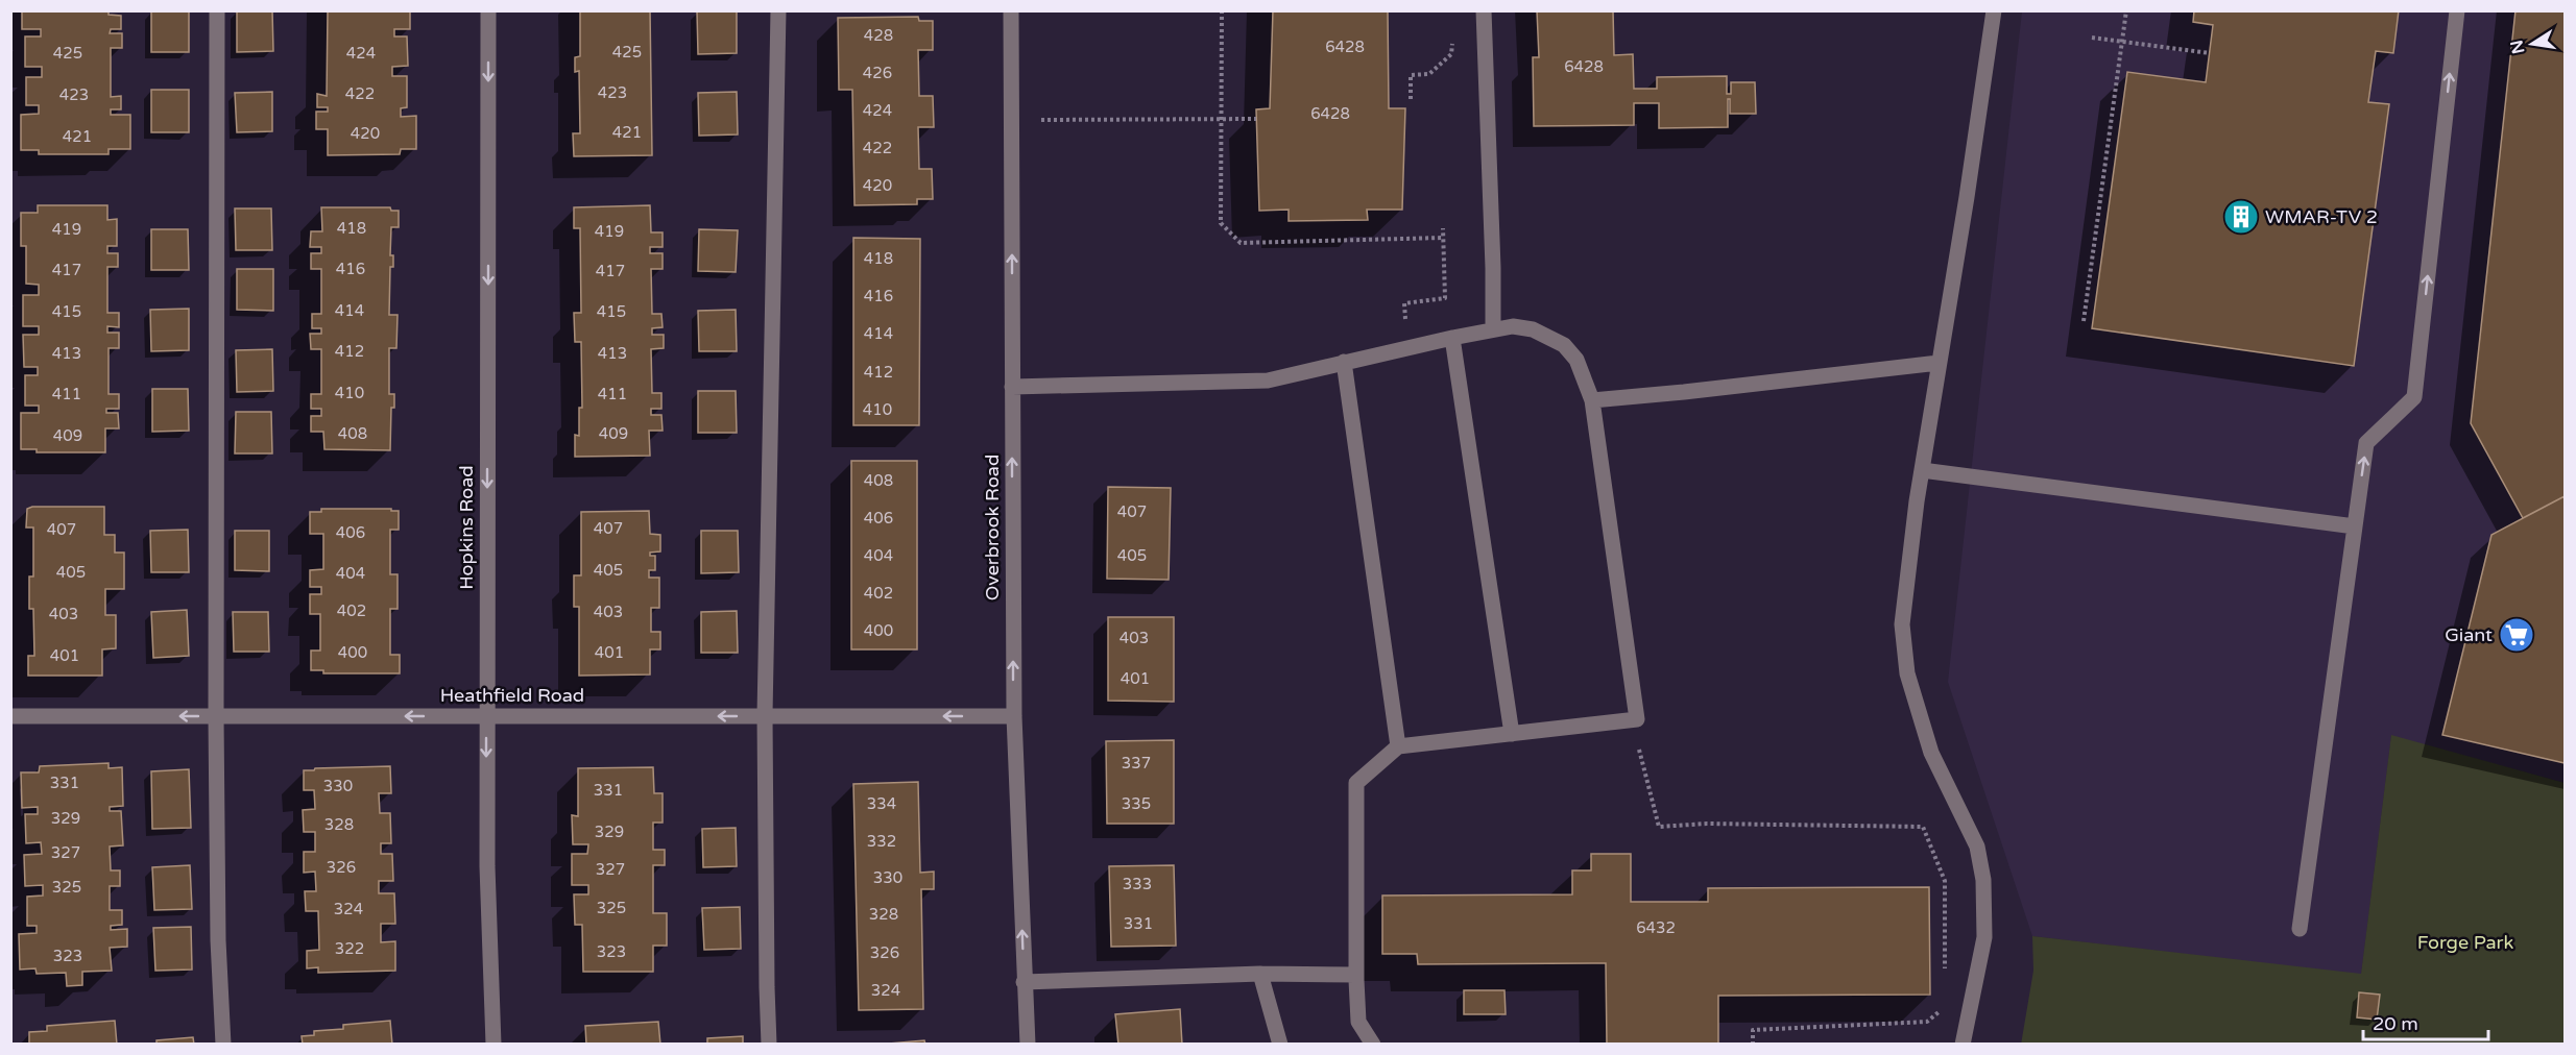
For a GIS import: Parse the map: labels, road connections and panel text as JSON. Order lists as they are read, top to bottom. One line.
{"streets":{"street":["Hopkins Road","Overbrook Road","Heathfield Road"]},"crossings":[["Hopkins Road","Heathfield Road"],["Overbrook Road","Heathfield Road"]],"one_way":["Hopkins Road","Overbrook Road","Heathfield Road"],"parks":["Forge Park"],"places":{"building":["WMAR-TV 2"],"supermarket":["Giant"]},"house_numbers":["428","6428","425","425","424","6428","426","423","422","423","424","6428","421","420","421","422","420","418","419","419","418","416","417","417","416","414","415","415","414","412","413","413","412","410","411","411","410","408","409","409","408","407","406","407","407","406","404","405","405","405","404","402","402","403","403","400","403","400","401","401","401","337","331","330","331","334","335","329","328","329","332","327","326","327","330","333","325","325","324","328","331","6432","322","323","326","323","324"],"scale_bar":"20 m","north":"left"}
